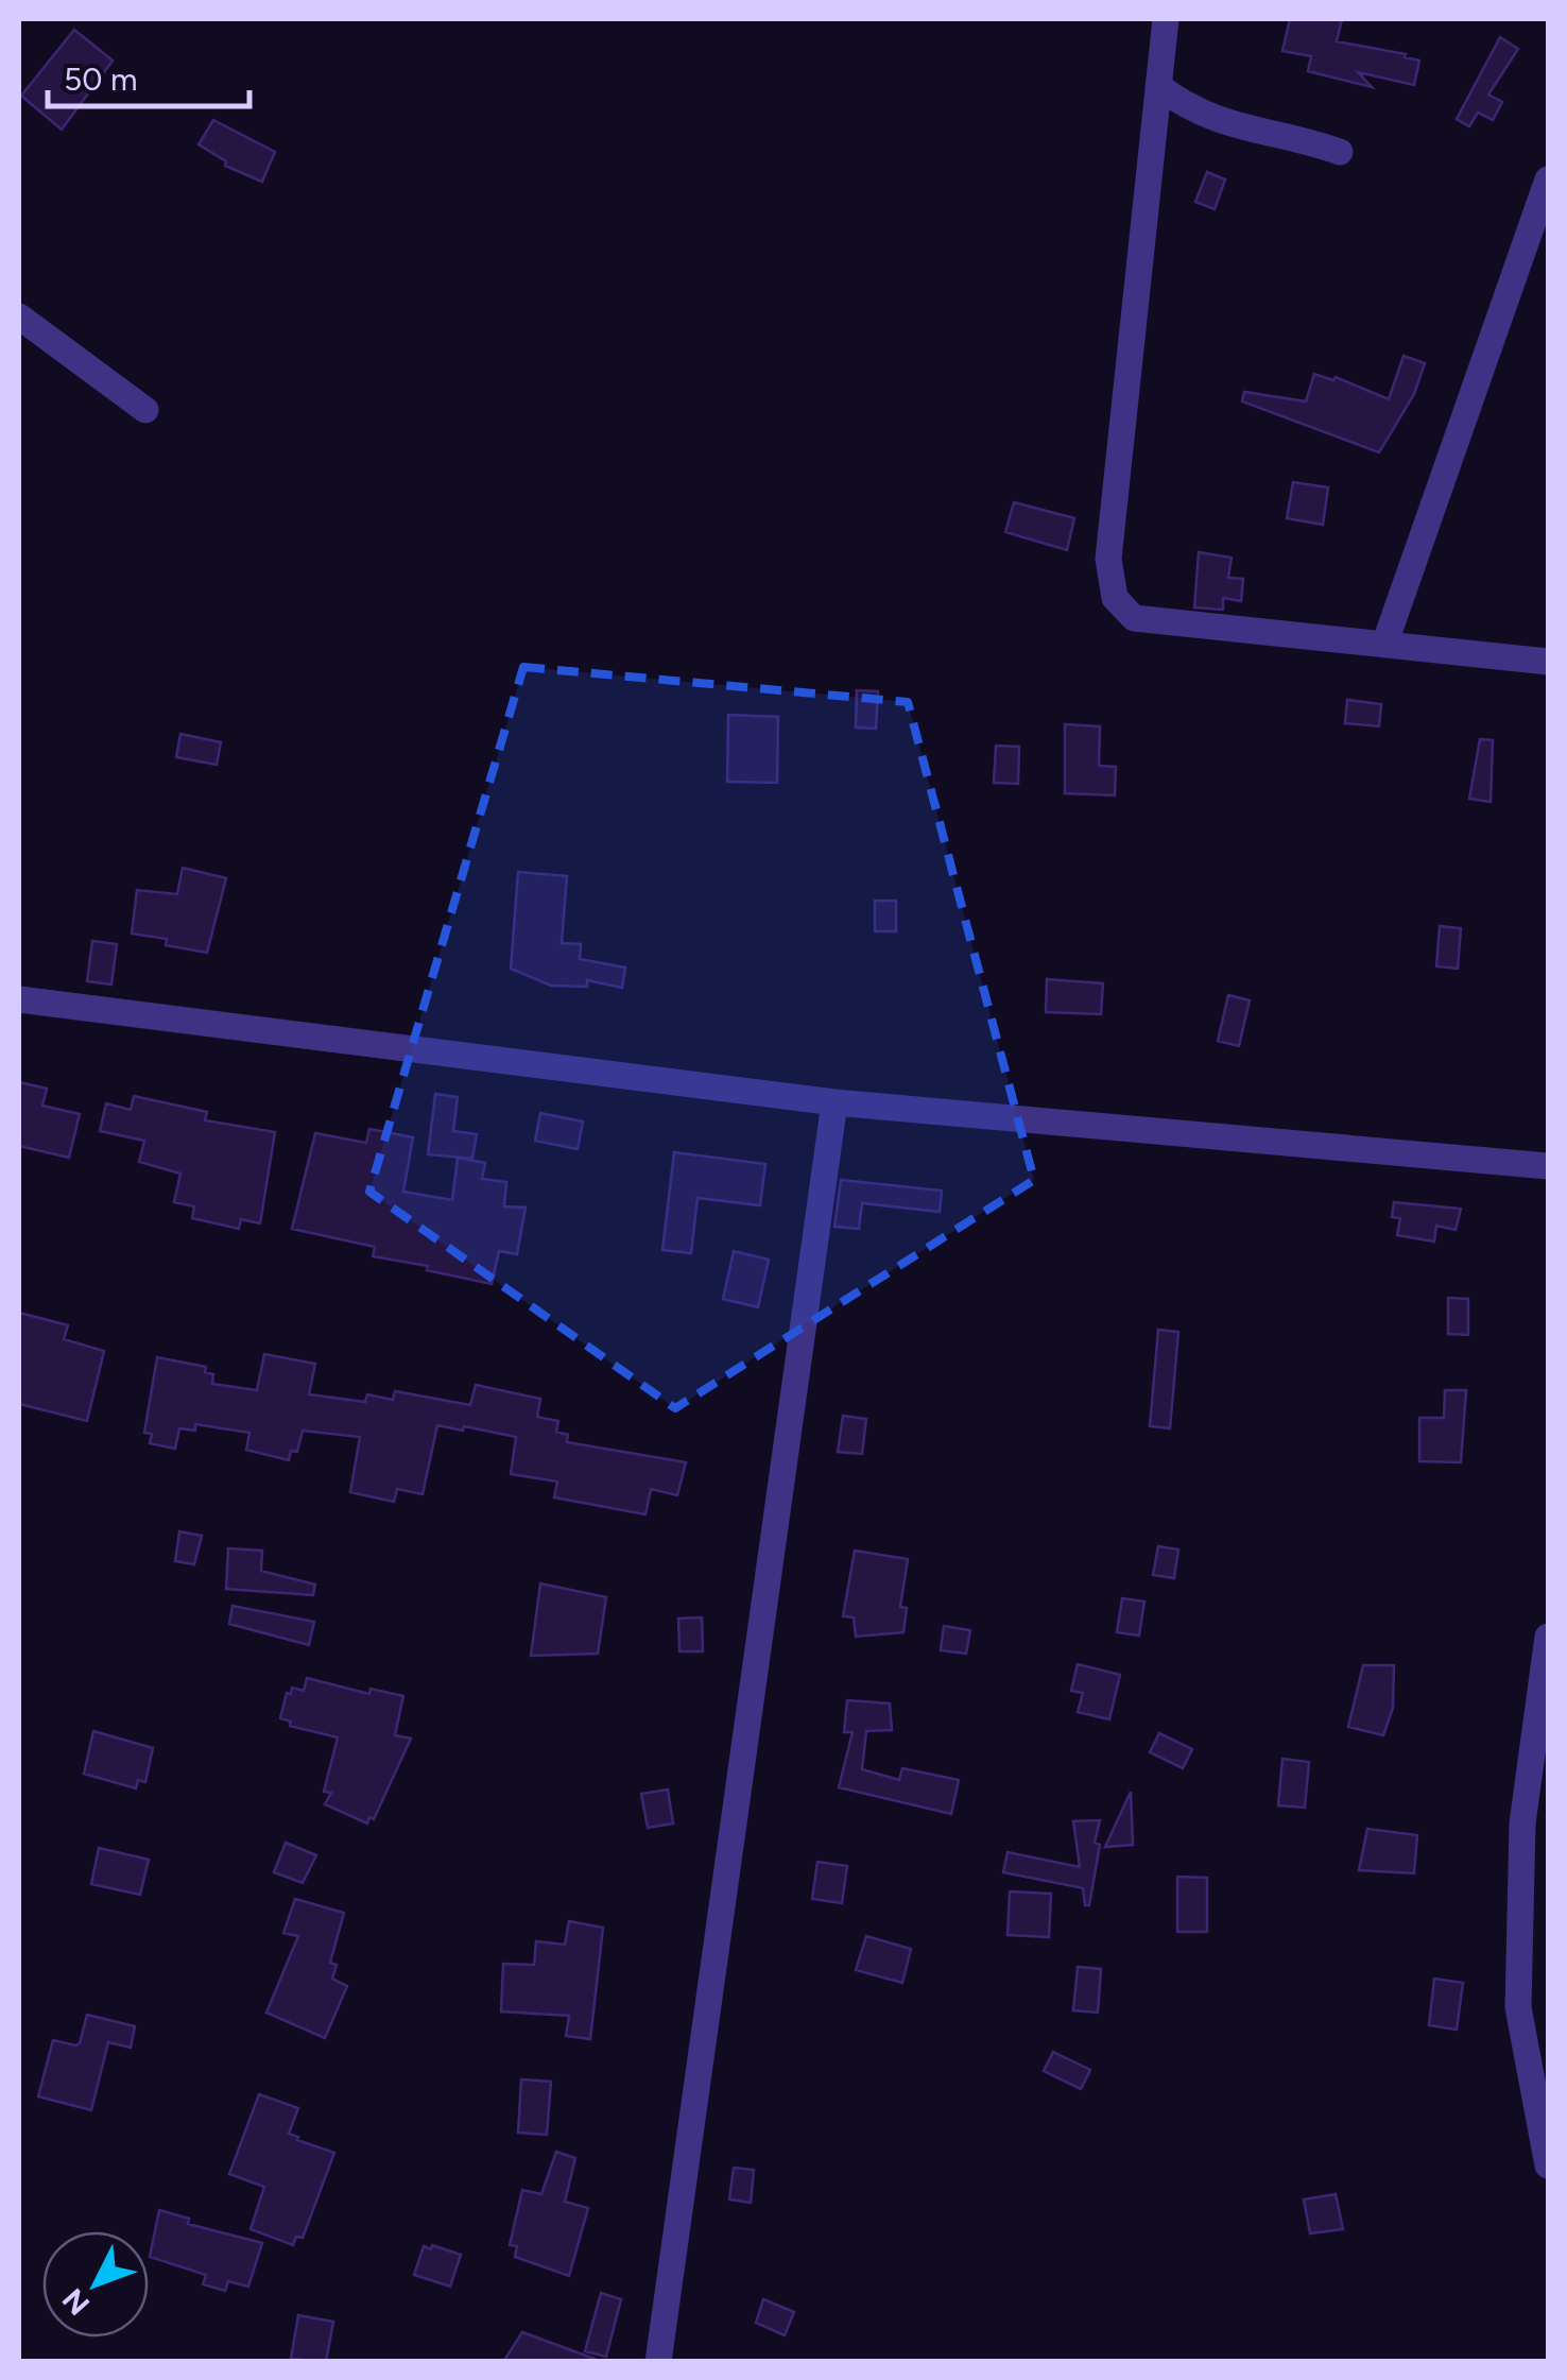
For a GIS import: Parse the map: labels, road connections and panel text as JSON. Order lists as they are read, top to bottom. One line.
{"scale_bar":"50 m","north":"bottom left"}
